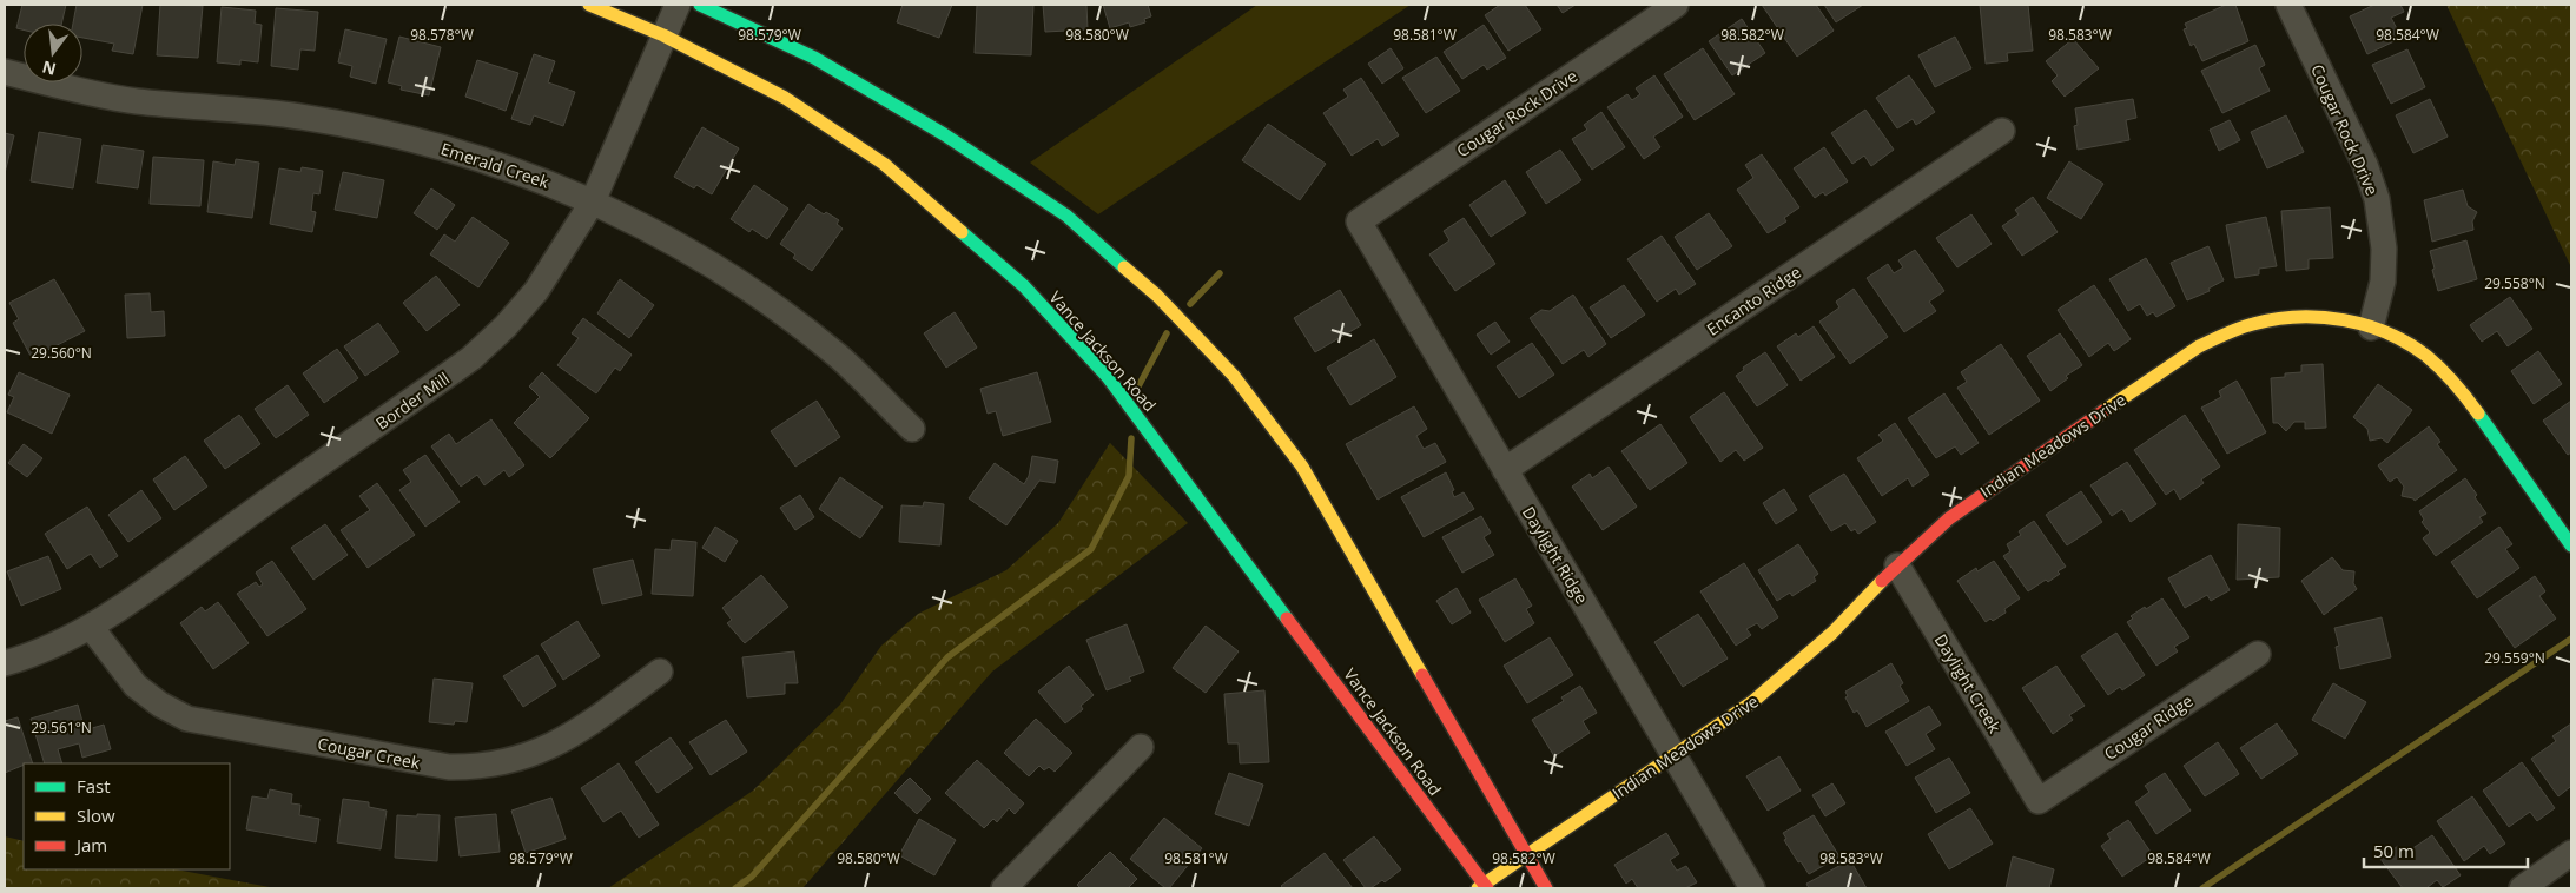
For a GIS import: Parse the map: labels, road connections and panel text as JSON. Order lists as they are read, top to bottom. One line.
{"streets":{"main road":["Vance Jackson Road","Indian Meadows Drive"],"street":["Cougar Rock Drive","Emerald Creek","Encanto Ridge","Border Mill","Daylight Ridge","Daylight Creek","Cougar Ridge","Cougar Creek"]},"crossings":[["Cougar Rock Drive","Indian Meadows Drive"],["Cougar Rock Drive","Daylight Ridge"],["Emerald Creek","Border Mill"],["Encanto Ridge","Daylight Ridge"],["Vance Jackson Road","Border Mill"],["Vance Jackson Road","Indian Meadows Drive"],["Border Mill","Cougar Creek"],["Indian Meadows Drive","Daylight Ridge"],["Indian Meadows Drive","Daylight Creek"],["Daylight Creek","Cougar Ridge"]],"legend":["Fast","Slow","Jam"],"scale_bar":"50 m","north":"bottom","coordinates":["98.578°W","98.579°W","98.580°W","98.581°W","98.582°W","98.583°W","98.584°W","29.558°N","29.560°N","29.559°N","29.561°N"]}
